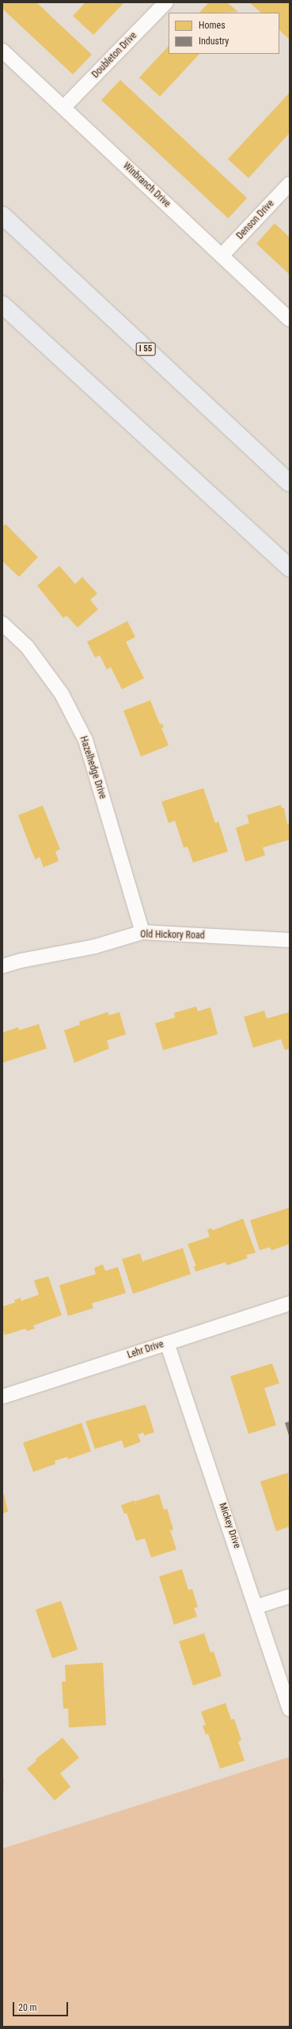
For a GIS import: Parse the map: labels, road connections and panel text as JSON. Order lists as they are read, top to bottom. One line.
{"streets":{"highway":["I 55"],"street":["Doubleton Drive","Winbranch Drive","Denson Drive","Hazelhedge Drive","Old Hickory Road","Lehr Drive","Mickey Drive"]},"crossings":[["Doubleton Drive","Winbranch Drive"],["Winbranch Drive","Denson Drive"],["Hazelhedge Drive","Old Hickory Road"],["Lehr Drive","Mickey Drive"]],"legend":["Homes","Industry"],"scale_bar":"20 m"}
